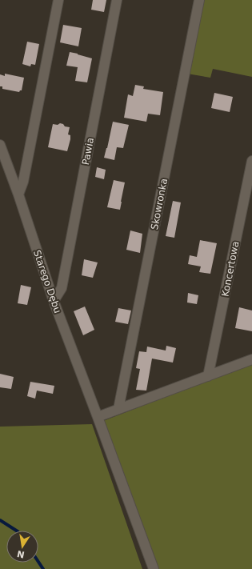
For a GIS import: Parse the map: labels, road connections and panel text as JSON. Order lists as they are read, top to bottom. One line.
{"streets":{"street":["Pawia","Skowronka","Koncertowa","Starego Dębu"]},"crossings":[["Pawia","Starego Dębu"]],"north":"bottom"}
